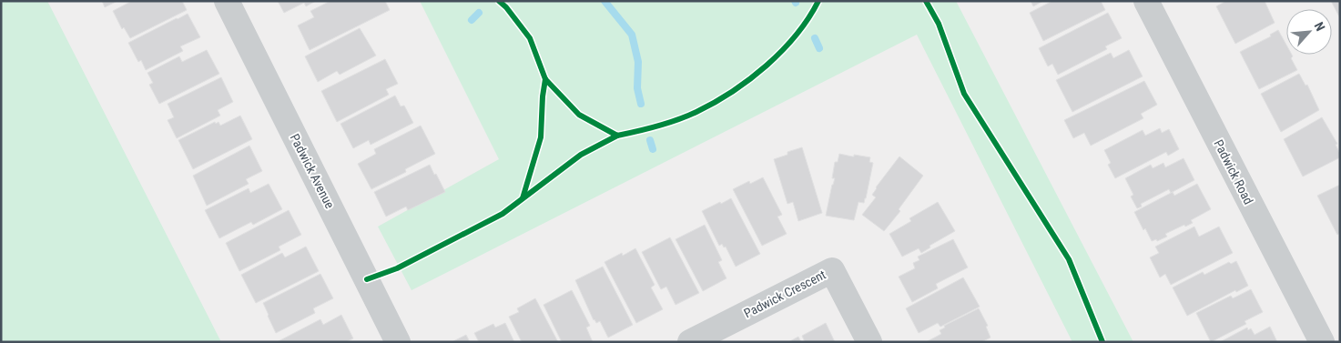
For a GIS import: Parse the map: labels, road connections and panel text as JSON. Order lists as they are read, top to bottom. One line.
{"streets":{"street":["Padwick Avenue","Padwick Road","Padwick Crescent"]},"north":"top right"}
